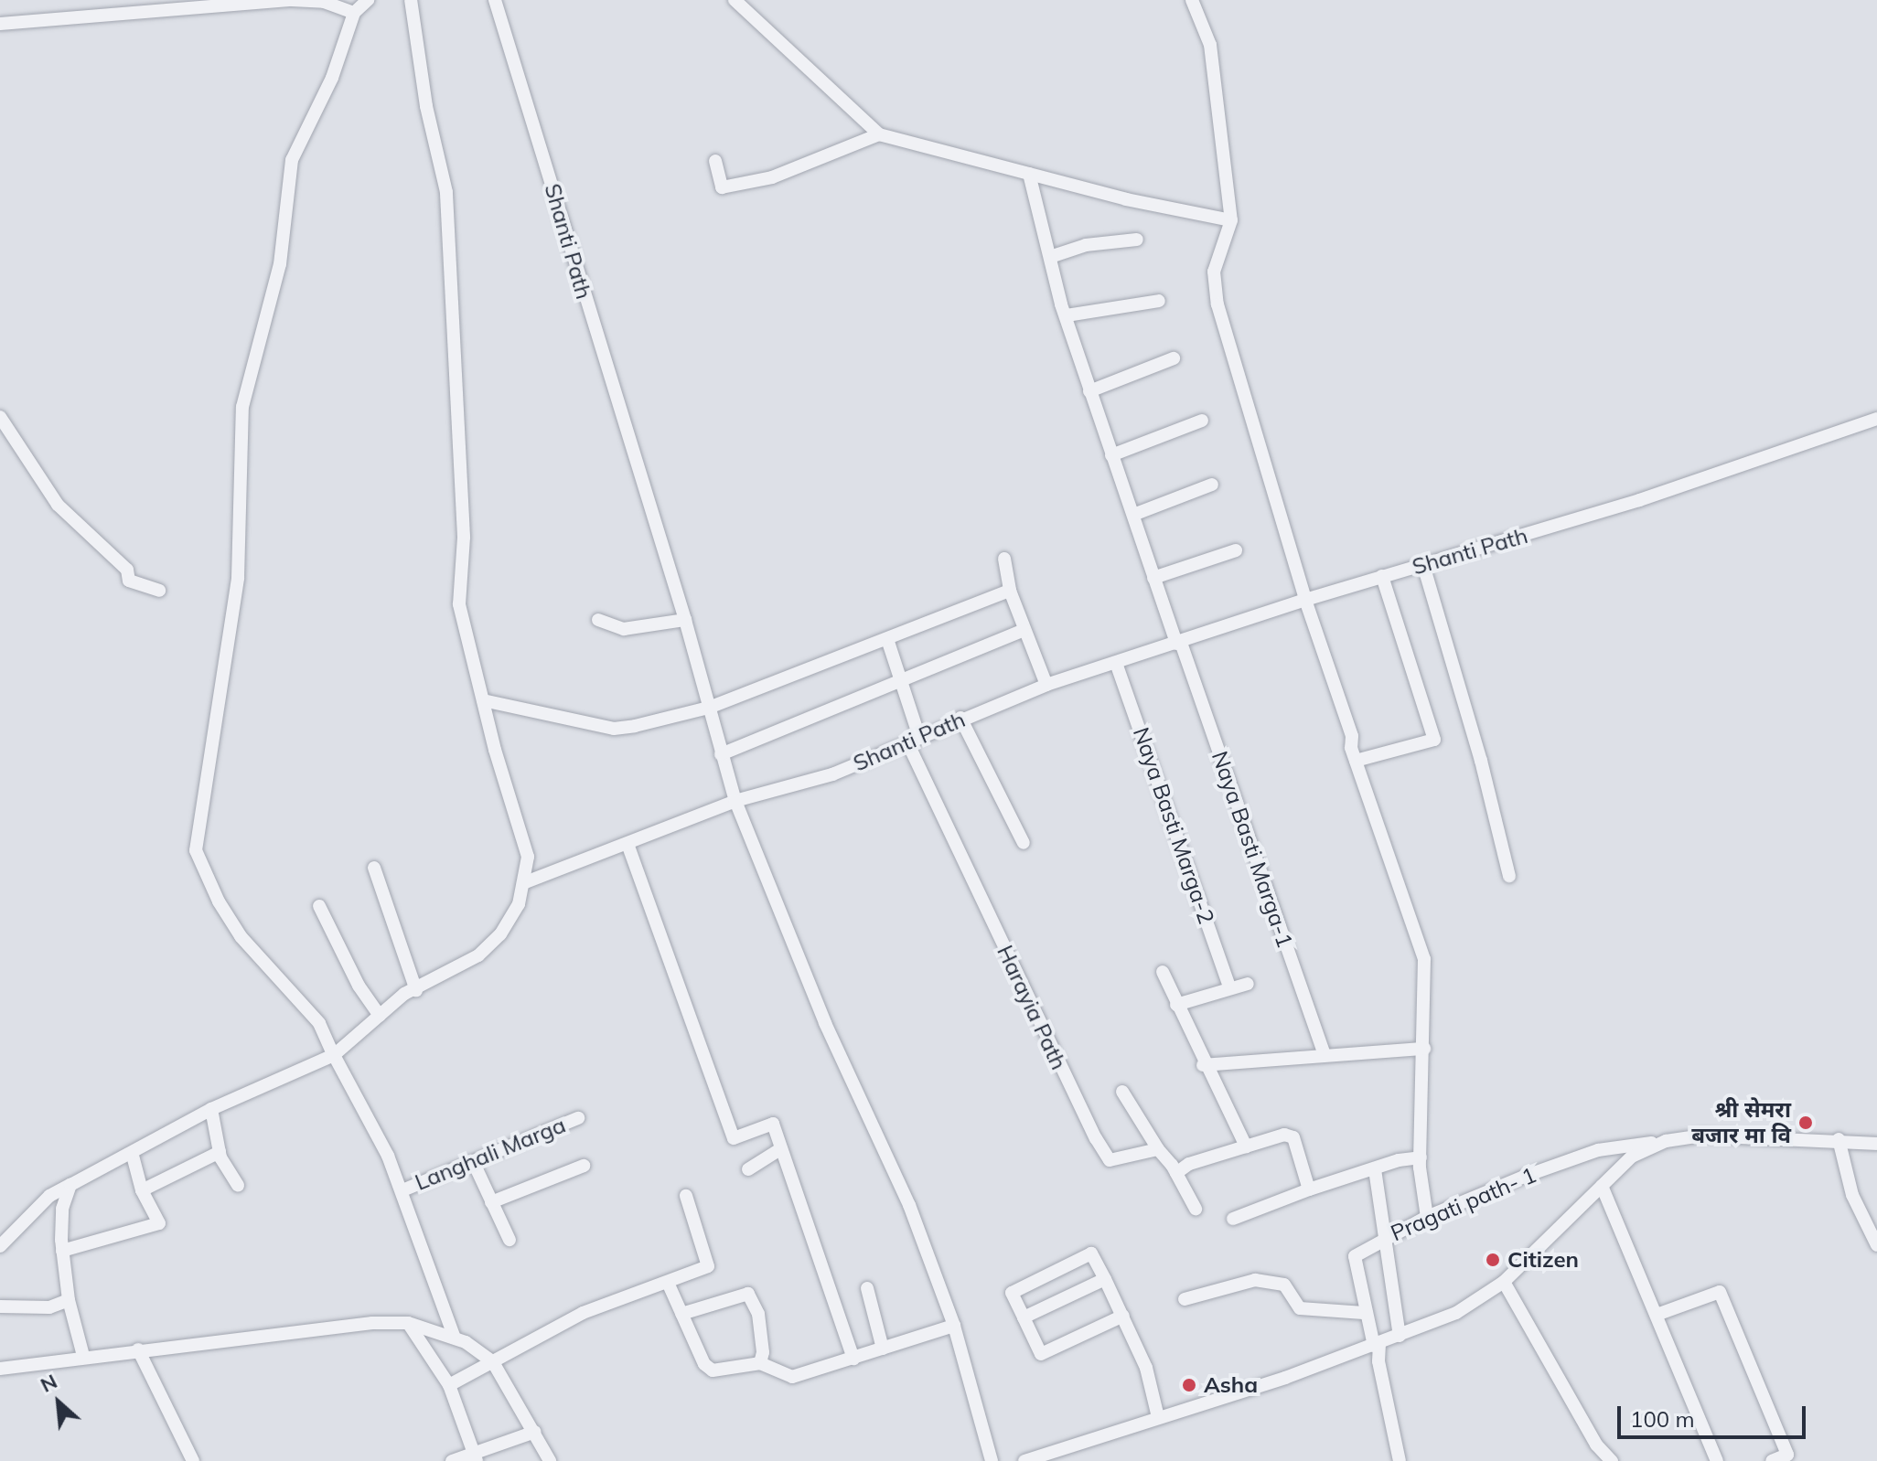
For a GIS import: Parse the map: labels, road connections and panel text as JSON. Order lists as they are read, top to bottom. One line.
{"streets":{"street":["Shanti Path","Naya Basti Marga-2","Naya Basti Marga-1","Harayia Path","Langhali Marga","Pragati path- 1"]},"crossings":[["Shanti Path","Naya Basti Marga-2"],["Shanti Path","Naya Basti Marga-1"],["Shanti Path","Harayia Path"]],"places":["श्री सेमरा बजार मा वि","Citizen","Asha"],"scale_bar":"100 m","north":"top left"}
